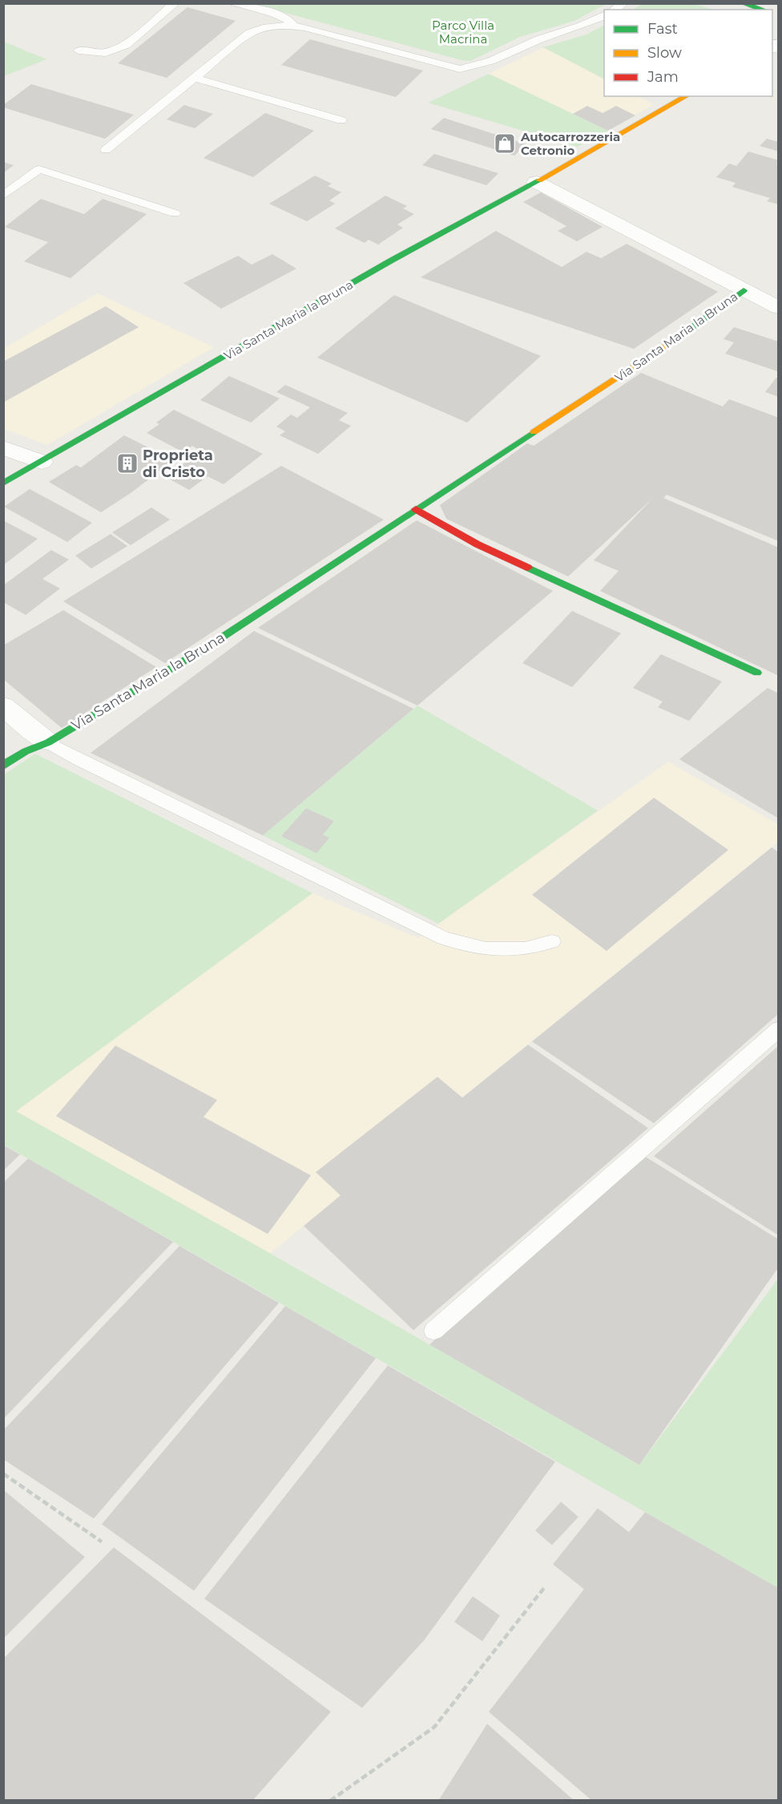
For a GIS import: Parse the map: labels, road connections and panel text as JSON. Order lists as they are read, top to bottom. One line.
{"streets":{"street":["Via Santa Maria la Bruna"]},"parks":["Parco Villa Macrina"],"places":{"shop":["Autocarrozzeria Cetronio"],"building":["Proprieta di Cristo"]},"legend":["Fast","Slow","Jam"]}
